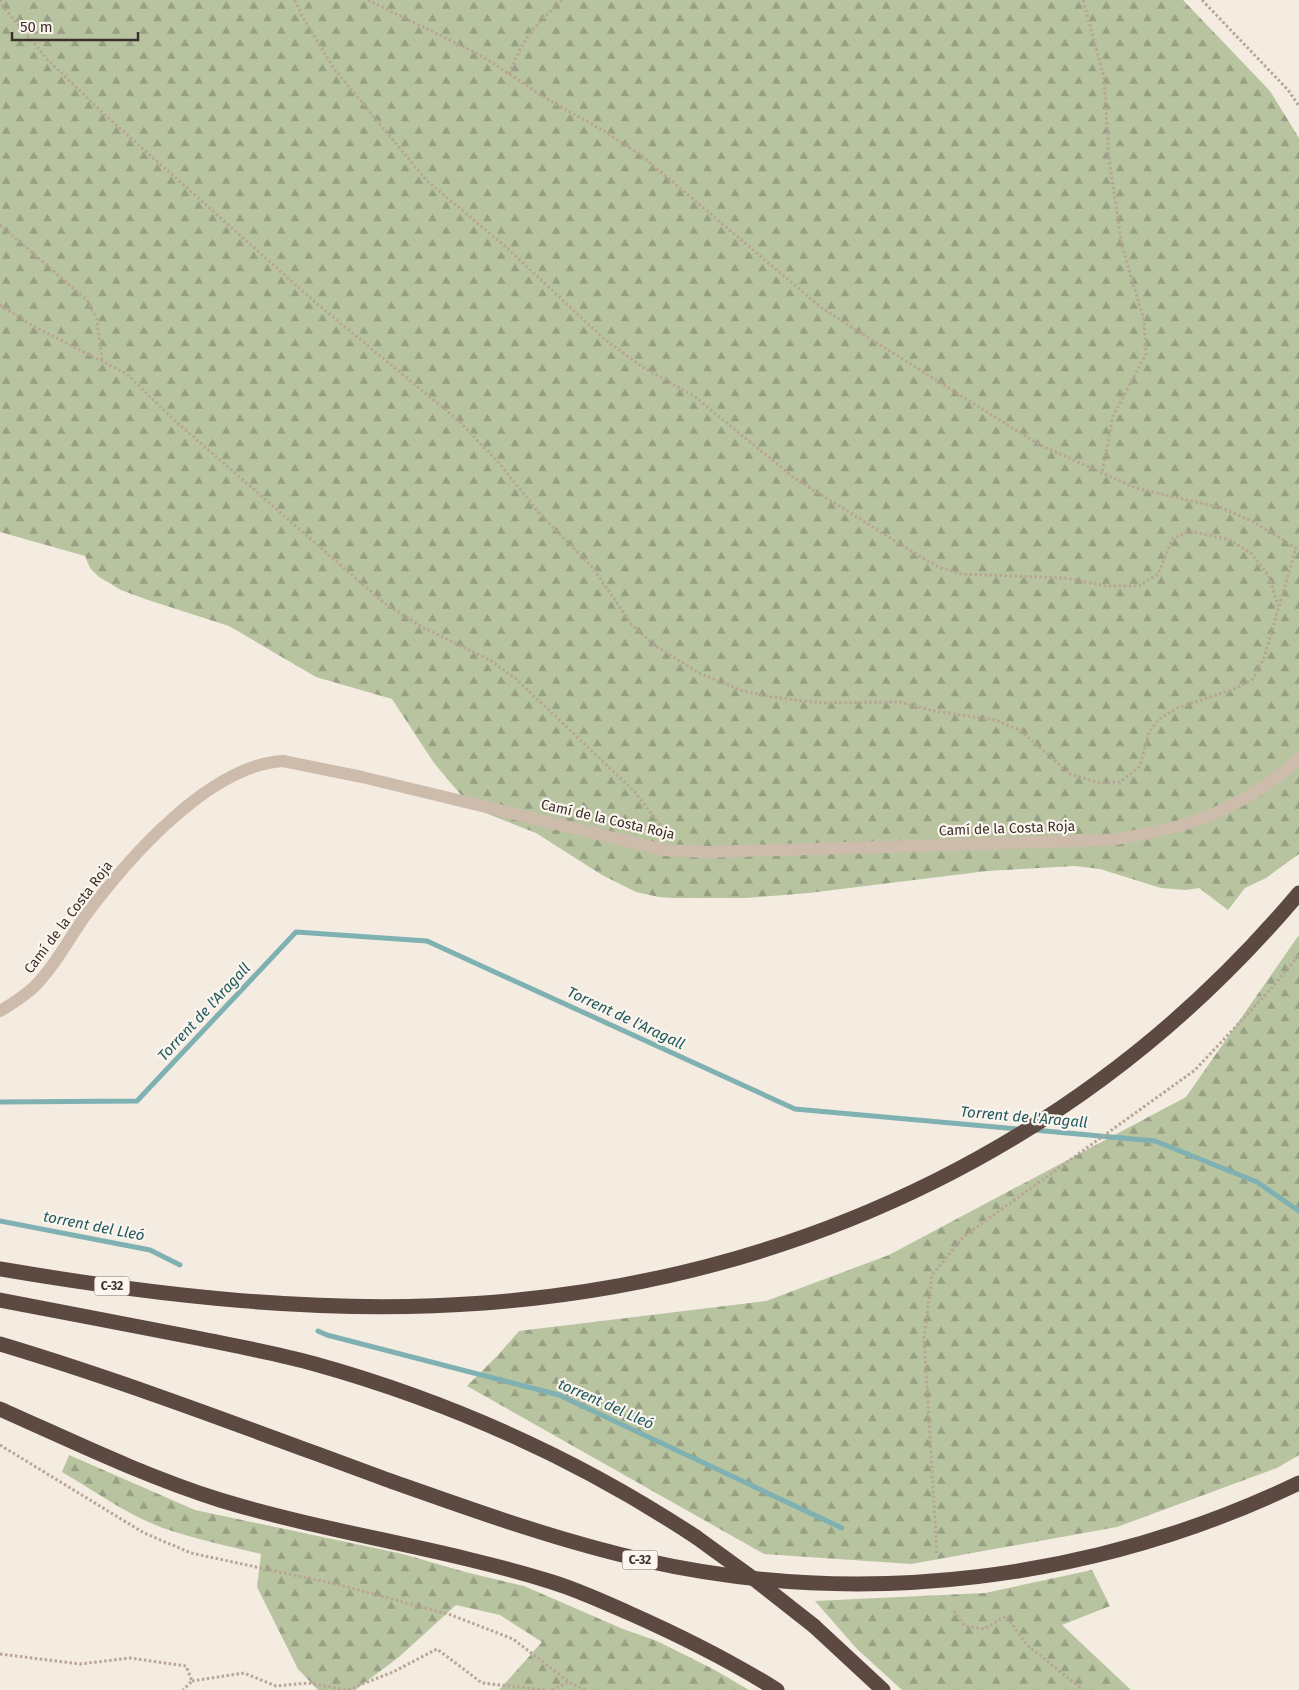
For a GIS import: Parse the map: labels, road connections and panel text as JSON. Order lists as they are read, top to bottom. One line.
{"streets":{"highway":["C-32"],"street":["Camí de la Costa Roja"]},"water":["Torrent de l'Aragall","torrent del Lleó"],"scale_bar":"50 m"}
